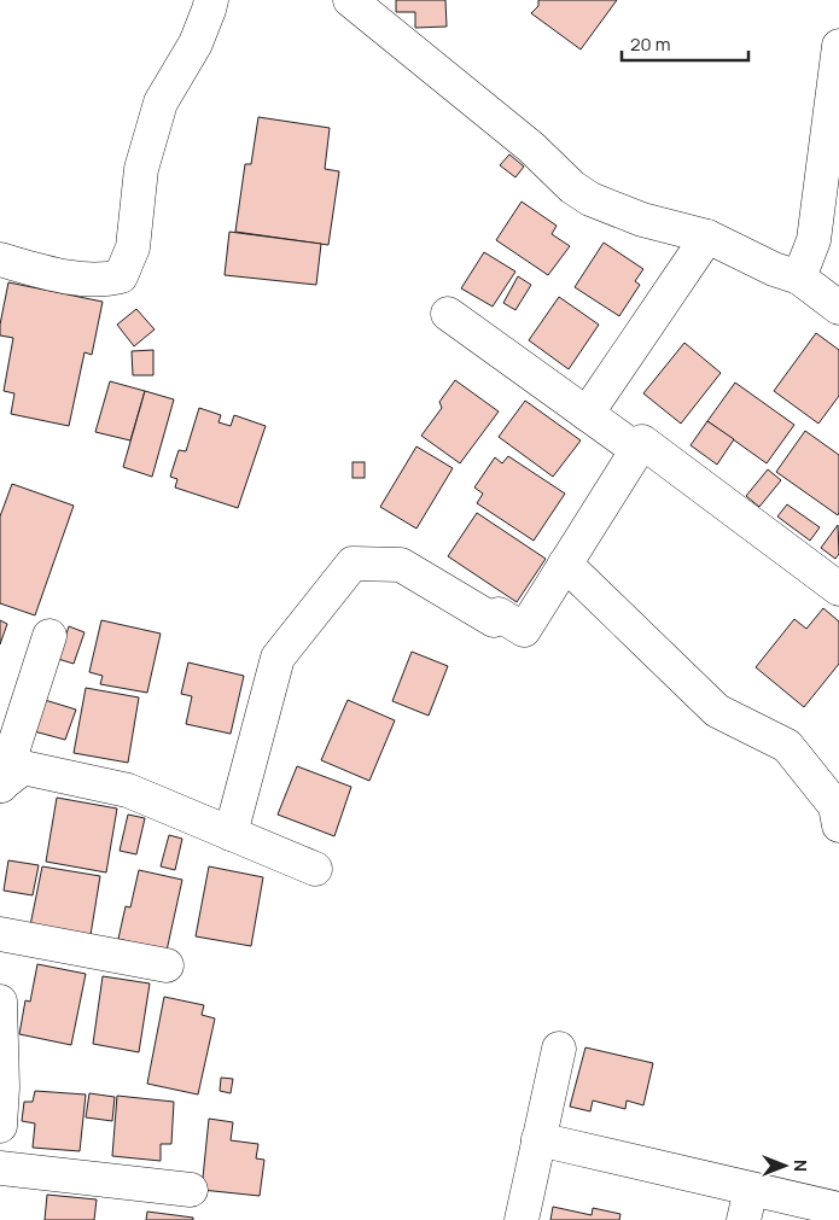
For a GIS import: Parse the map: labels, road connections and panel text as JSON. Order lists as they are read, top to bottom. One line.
{"scale_bar":"20 m","north":"right"}
